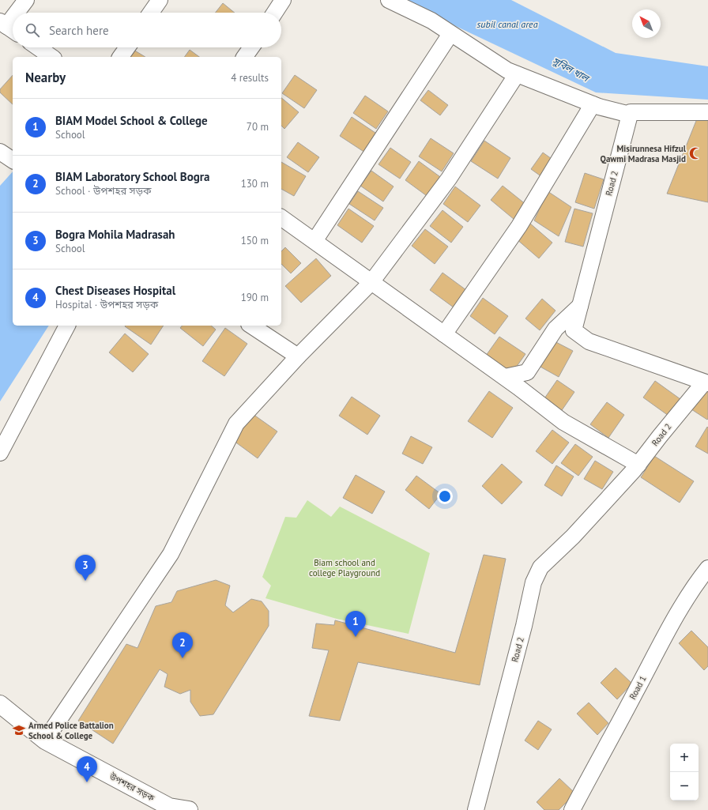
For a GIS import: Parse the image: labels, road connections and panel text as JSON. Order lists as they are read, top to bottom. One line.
{"streets":{"main road":["উপশহর সড়ক"],"street":["Road 2","Road 1"]},"water":["subil canal area","সুবিল খাল"],"parks":["Biam school and college Playground"],"places":{"mosque":["Misirunnesa Hifzul Qawmi Madrasa Masjid"],"school or university":["Armed Police Battalion School & College"]},"north":"top left","page":{"search":"Search here","heading":["Nearby","4 results"],"list":[{"mark":"1","name":"BIAM Model School & College","note":"School","value":"70 m"},{"mark":"2","name":"BIAM Laboratory School Bogra","note":"School · উপশহর সড়ক","value":"130 m"},{"mark":"3","name":"Bogra Mohila Madrasah","note":"School","value":"150 m"},{"mark":"4","name":"Chest Diseases Hospital","note":"Hospital · উপশহর সড়ক","value":"190 m"}],"pins":["3","1","2","4"],"map_buttons":["+","−"]}}
